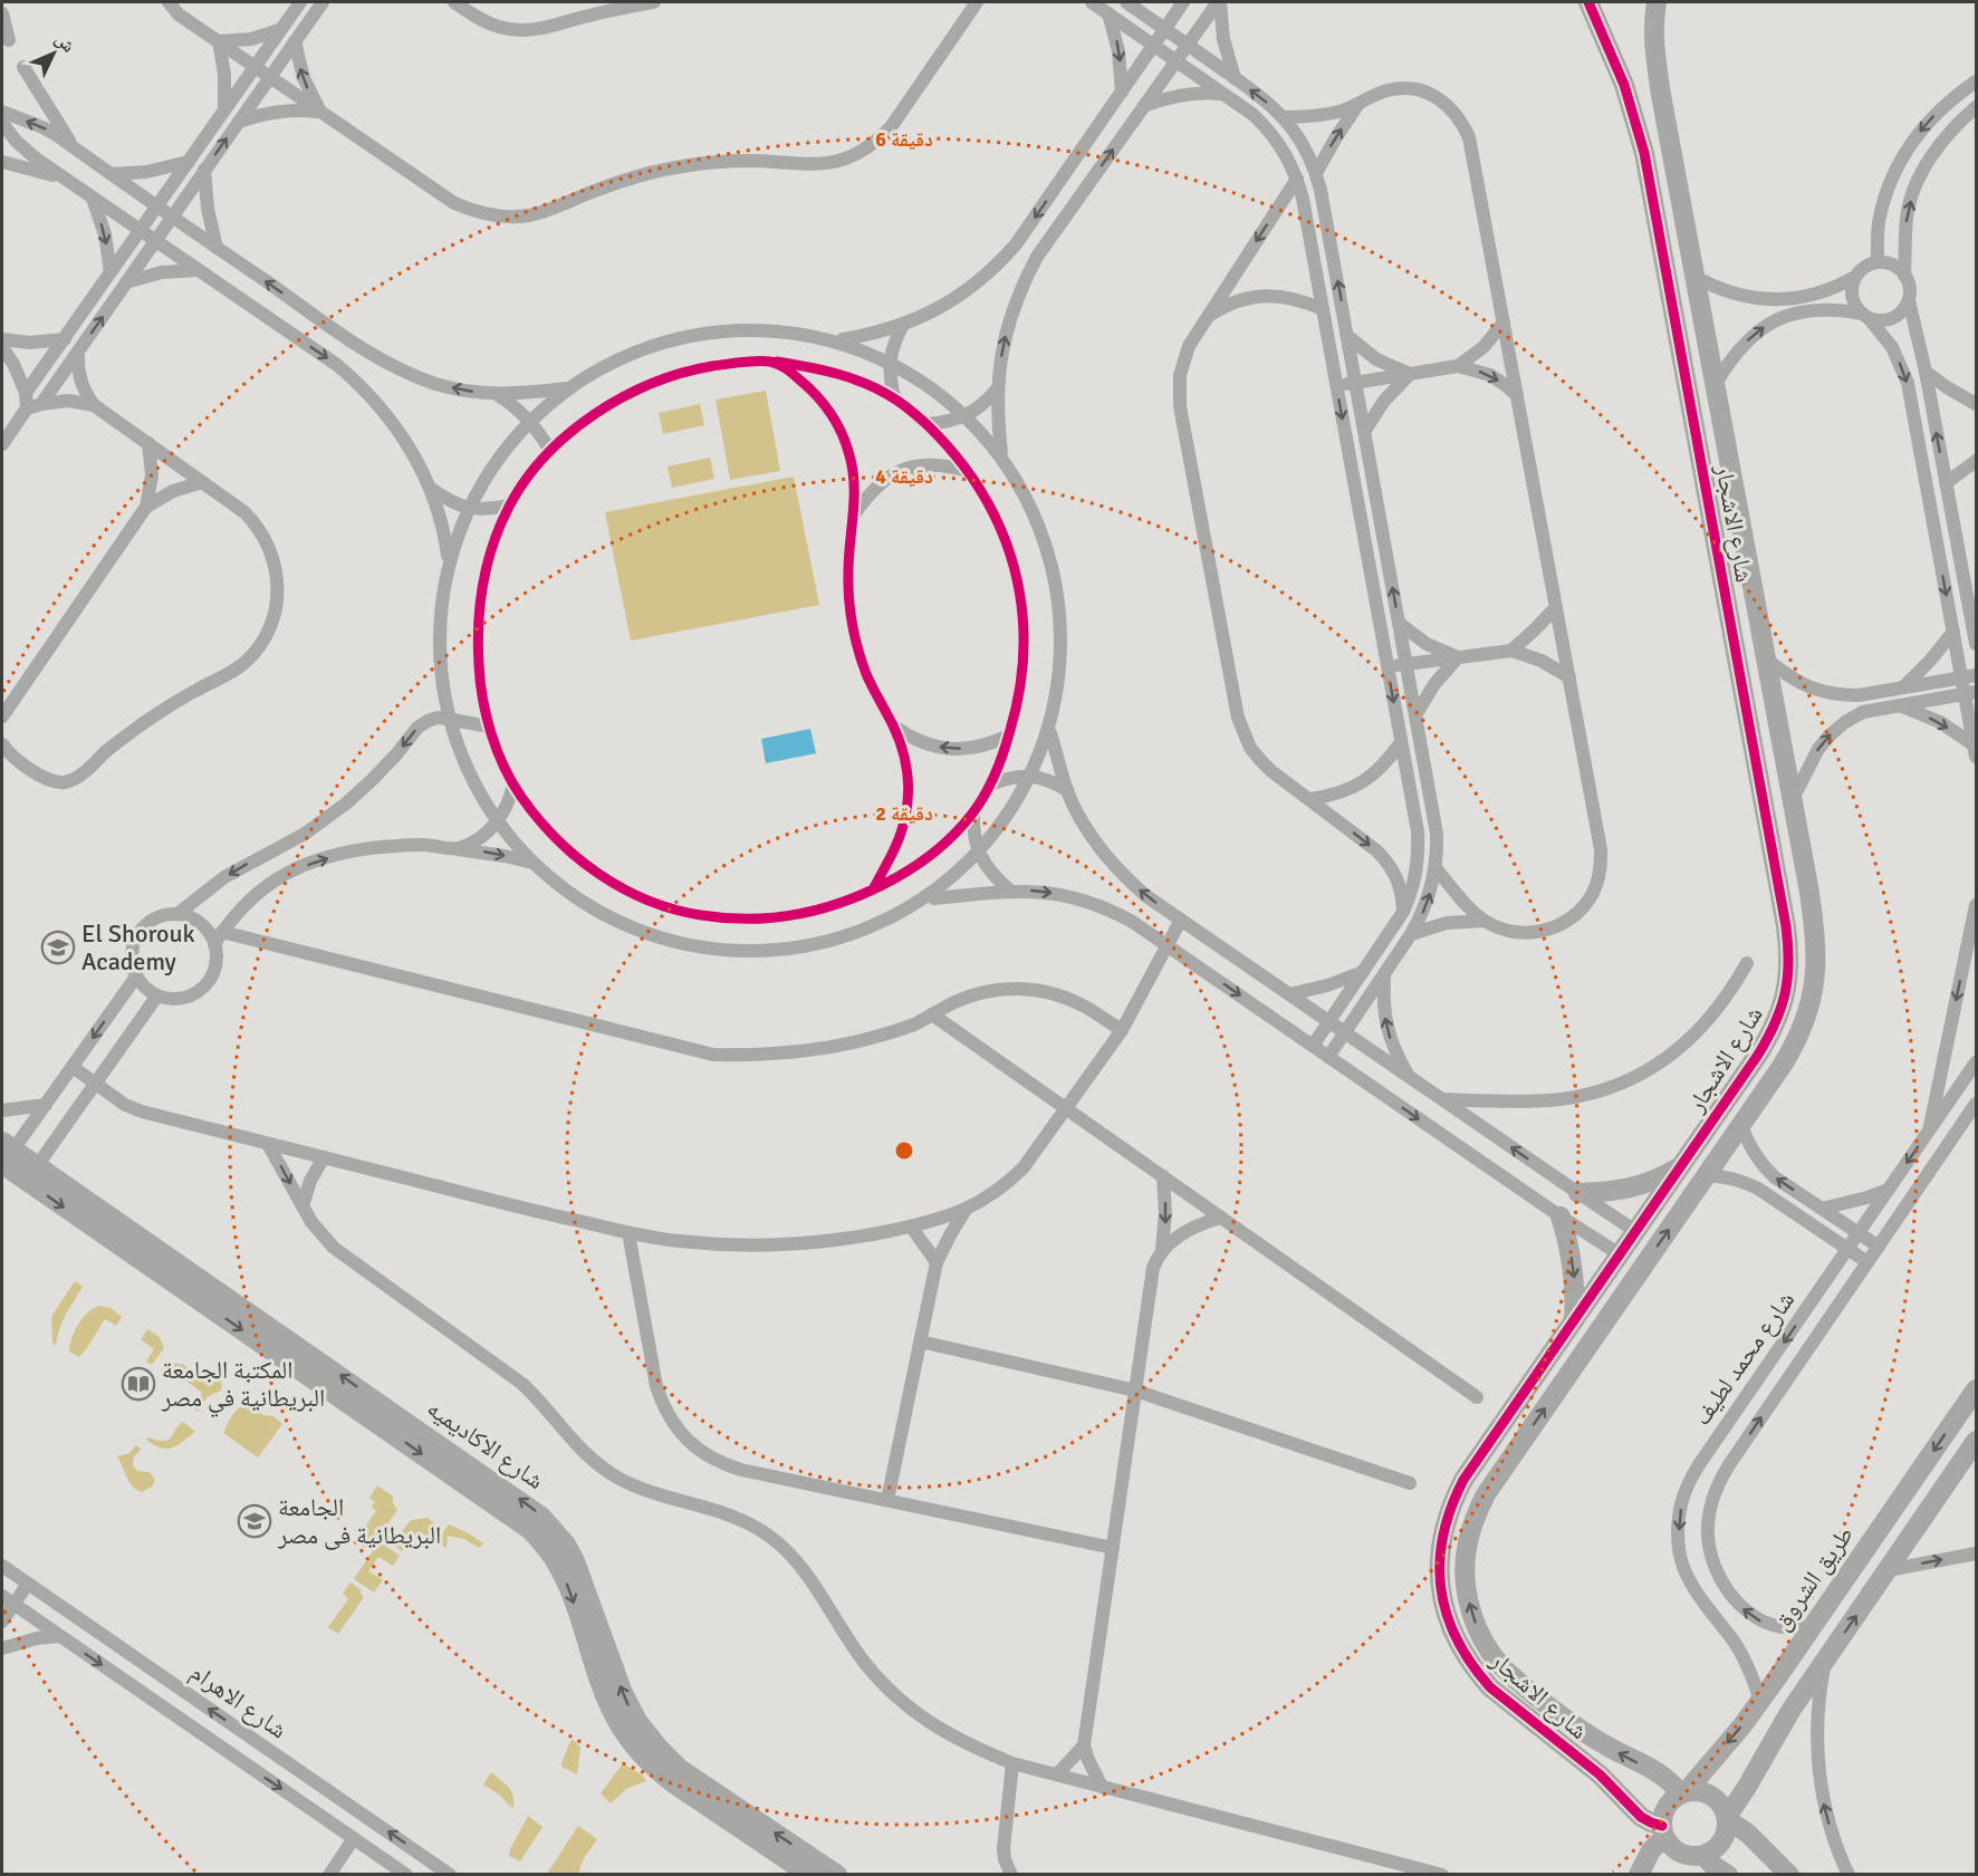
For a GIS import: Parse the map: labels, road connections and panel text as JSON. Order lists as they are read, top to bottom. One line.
{"streets":{"street":["شارع الاشجار","شارع محمد لطيف","شارع الاكاديميه","طريق الشروق","شارع الاهرام"]},"crossings":[["شارع الاشجار","طريق الشروق"],["شارع محمد لطيف","طريق الشروق"]],"places":{"school or university":["El Shorouk Academy","الجامعة البريطانية فى مصر"],"library":["المكتبة الجامعة البريطانية في مصر"]},"north":"top right","rings":["6 دقيقة","4 دقيقة","2 دقيقة"]}
